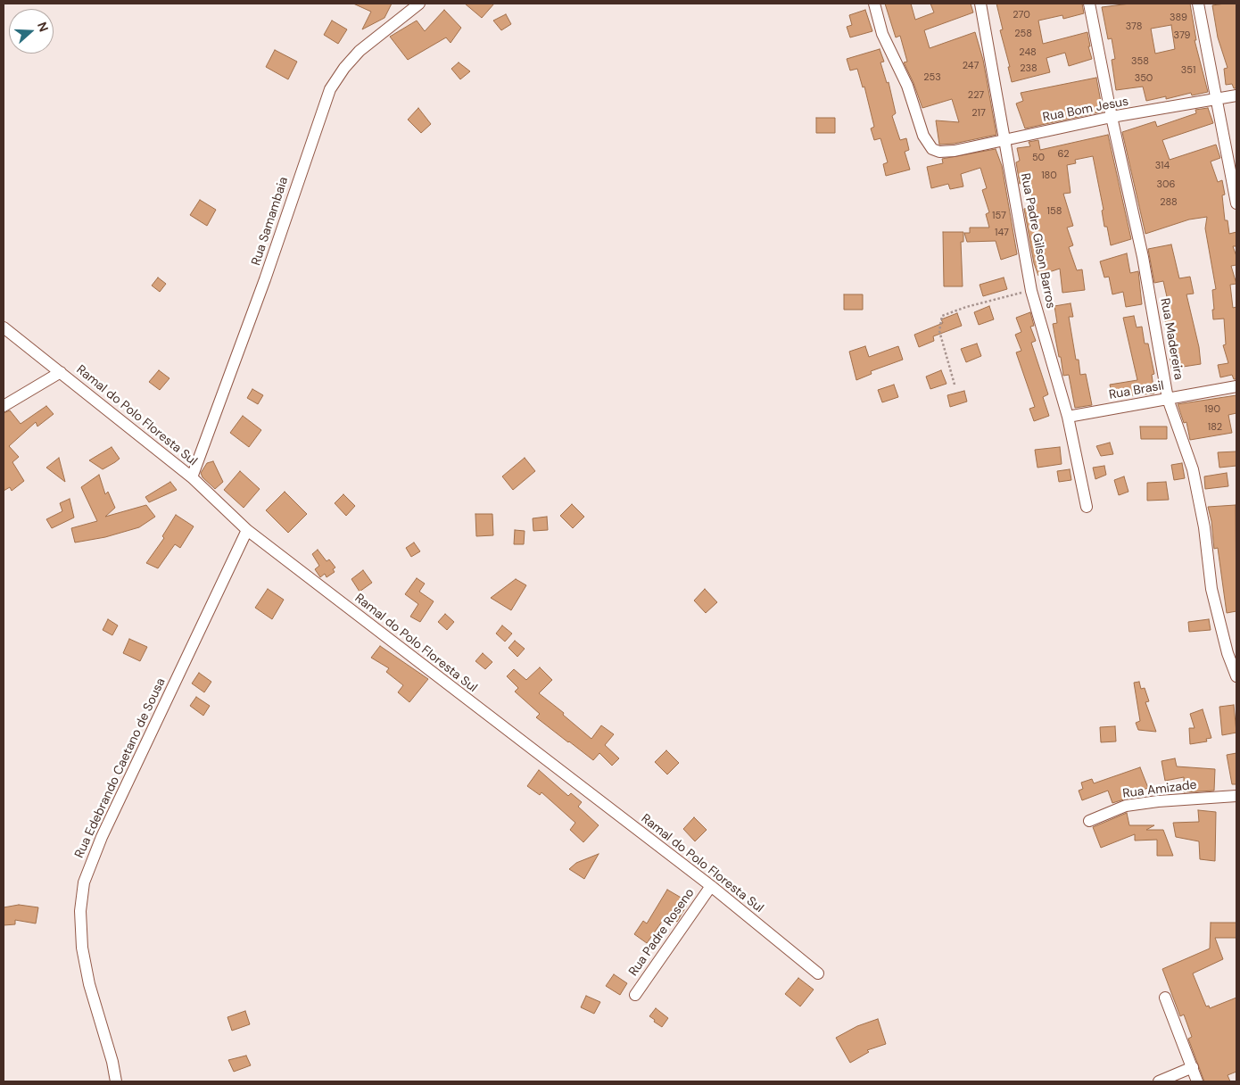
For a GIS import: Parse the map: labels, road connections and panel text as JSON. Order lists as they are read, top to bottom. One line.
{"streets":{"street":["Rua Bom Jesus","Rua Samambaia","Rua Padre Gilson Barros","Rua Madereira","Rua Brasil","Ramal do Polo Floresta Sul","Rua Edebrando Caetano de Sousa","Rua Amizade","Rua Padre Roseno"]},"crossings":[["Rua Bom Jesus","Rua Padre Gilson Barros"],["Rua Bom Jesus","Rua Madereira"],["Rua Samambaia","Ramal do Polo Floresta Sul"],["Rua Padre Gilson Barros","Rua Brasil"],["Rua Madereira","Rua Brasil"],["Ramal do Polo Floresta Sul","Rua Edebrando Caetano de Sousa"],["Ramal do Polo Floresta Sul","Rua Padre Roseno"]],"house_numbers":["270","389","378","258","379","248","358","247","238","351","253","350","227","217","62","50","314","180","306","288","158","157","147","190","182"],"north":"right"}
